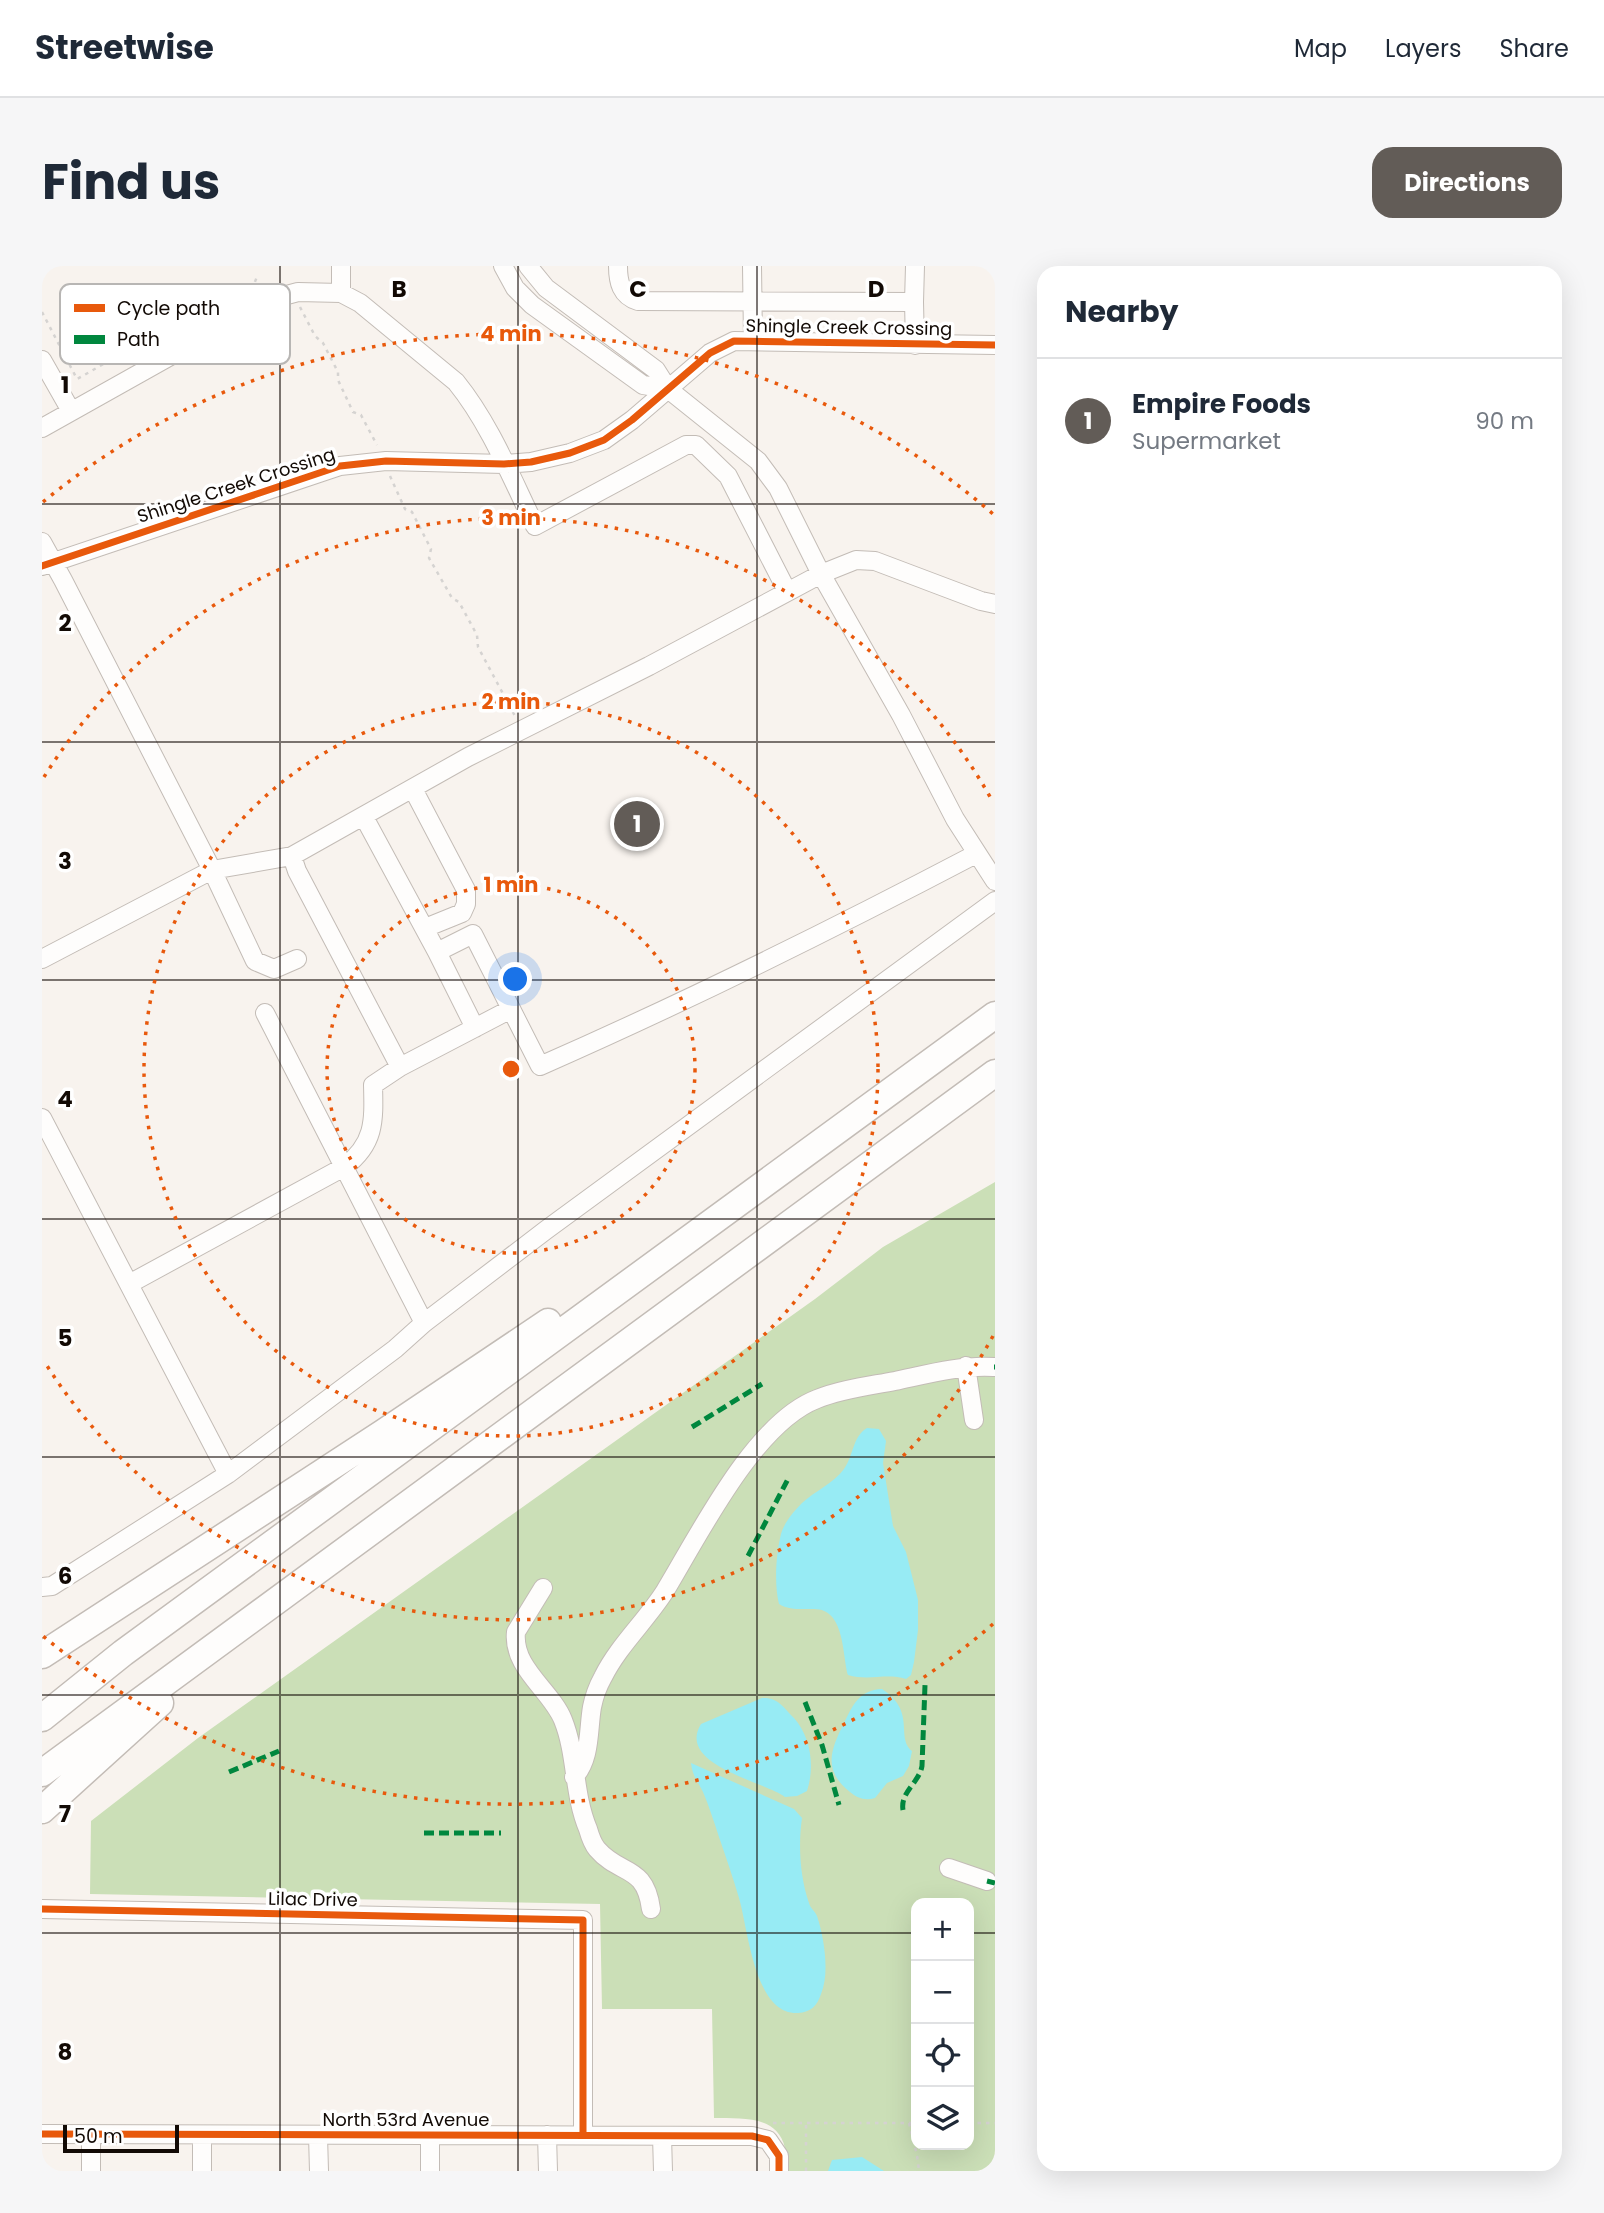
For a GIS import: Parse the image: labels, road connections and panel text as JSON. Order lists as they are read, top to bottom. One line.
{"streets":{"street":["Shingle Creek Crossing","Lilac Drive","North 53rd Avenue"]},"crossings":[["Lilac Drive","North 53rd Avenue"]],"legend":["Cycle path","Path"],"scale_bar":"50 m","page":{"header":"Streetwise","nav":["Map","Layers","Share"],"title":"Find us","buttons":"Directions","heading":"Nearby","list":[{"mark":"1","name":"Empire Foods","note":"Supermarket","value":"90 m"}],"pins":"1","map_buttons":["+","−"],"scale":"50 m"},"grid":{"columns":["B","C","D"],"rows":["1","2","3","4","5","6","7","8"]},"rings":["4 min","3 min","2 min","1 min"]}
